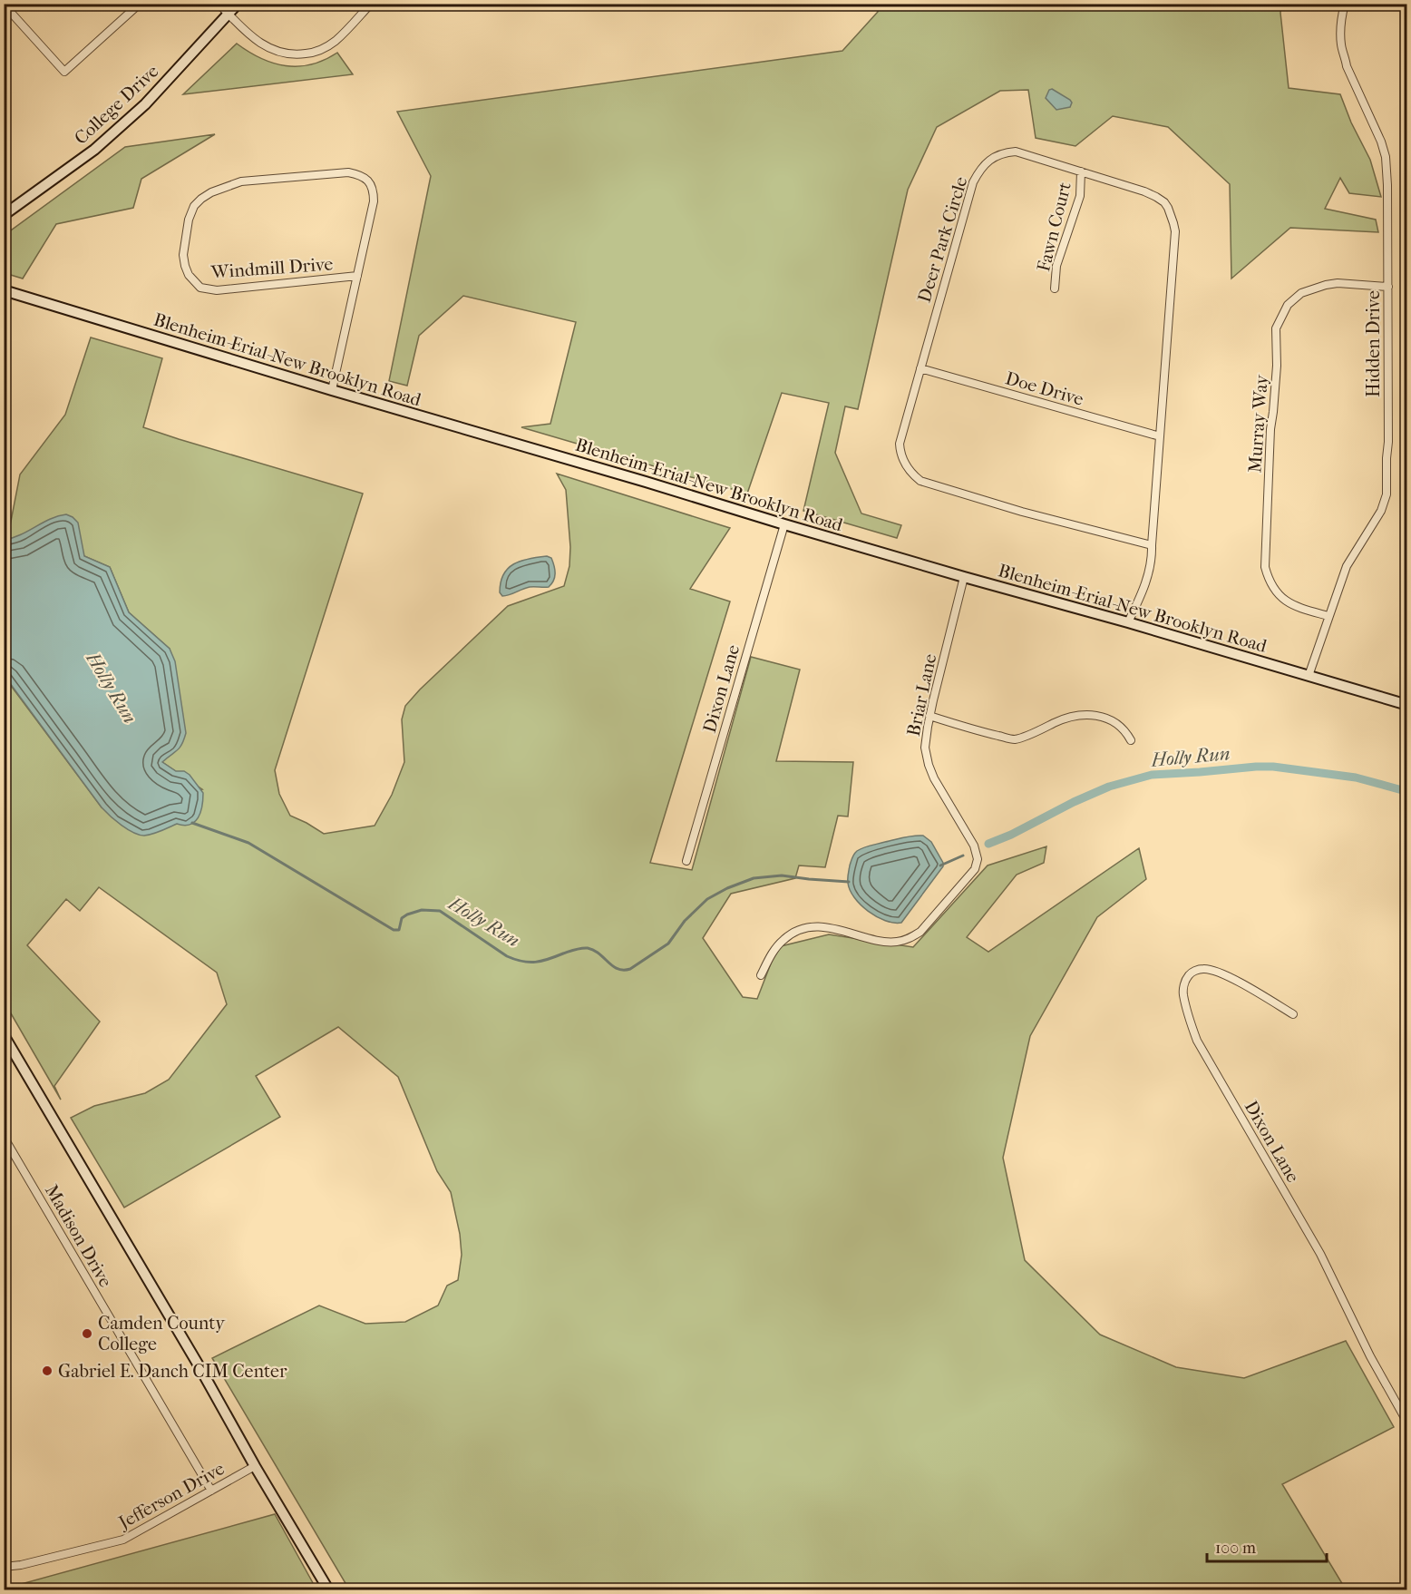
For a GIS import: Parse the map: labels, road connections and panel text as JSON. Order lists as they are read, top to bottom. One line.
{"streets":{"main road":["College Drive","Blenheim-Erial-New Brooklyn Road"],"street":["Fawn Court","Deer Park Circle","Windmill Drive","Hidden Drive","Doe Drive","Murray Way","Dixon Lane","Briar Lane","Madison Drive","Jefferson Drive"]},"crossings":[["Fawn Court","Deer Park Circle"],["Deer Park Circle","Blenheim-Erial-New Brooklyn Road"],["Deer Park Circle","Doe Drive"],["Windmill Drive","Blenheim-Erial-New Brooklyn Road"],["Hidden Drive","Blenheim-Erial-New Brooklyn Road"],["Hidden Drive","Murray Way"],["Blenheim-Erial-New Brooklyn Road","Dixon Lane"],["Blenheim-Erial-New Brooklyn Road","Briar Lane"],["Madison Drive","Jefferson Drive"]],"water":["Holly Run"],"places":["Camden County College","Gabriel E. Danch CIM Center"],"scale_bar":"100 m"}
